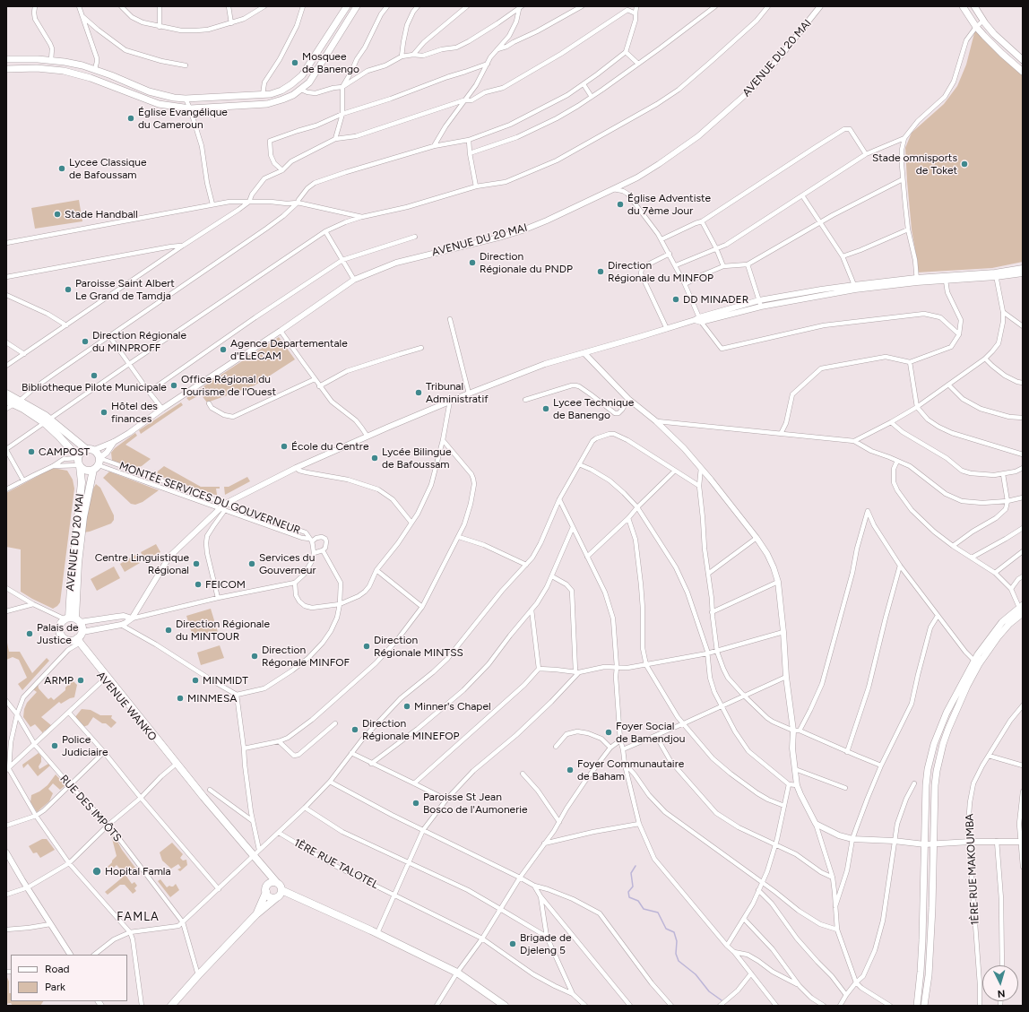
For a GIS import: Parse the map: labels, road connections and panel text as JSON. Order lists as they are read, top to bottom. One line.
{"streets":{"highway":["AVENUE DU 20 MAI","AVENUE WANKO"],"street":["MONTÉE SERVICES DU GOUVERNEUR","RUE DES IMPÔTS","1ÈRE RUE TALOTEL","1ÈRE RUE MAKOUMBA"]},"crossings":[["AVENUE DU 20 MAI","MONTÉE SERVICES DU GOUVERNEUR"],["AVENUE DU 20 MAI","AVENUE WANKO"]],"districts":["FAMLA"],"places":["Mosquee de Banengo","Église Evangélique du Cameroun","Stade omnisports de Toket","Lycee Classique de Bafoussam","Église Adventiste du 7ème Jour","Stade Handball","Direction Régionale du PNDP","Direction Régionale du MINFOP","Paroisse Saint Albert Le Grand de Tamdja","DD MINADER","Direction Régionale du MINPROFF","Agence Departementale d'ELECAM","Bibliotheque Pilote Municipale","Office Régional du Tourisme de l'Ouest","Tribunal Administratif","Lycee Technique de Banengo","Hôtel des finances","École du Centre","CAMPOST","Lycée Bilingue de Bafoussam","Centre Linguistique Régional","Services du Gouverneur","FEICOM","Direction Régionale du MINTOUR","Palais de Justice","Direction Régionale MINTSS","Direction Régonale MINFOF","ARMP","MINMIDT","MINMESA","Minner's Chapel","Direction Régionale MINEFOP","Foyer Social de Bamendjou","Police Judiciaire","Foyer Communautaire de Baham","Paroisse St Jean Bosco de l'Aumonerie","Hopital Famla","Brigade de Djeleng 5"],"legend":["Road","Park"],"north":"bottom"}
